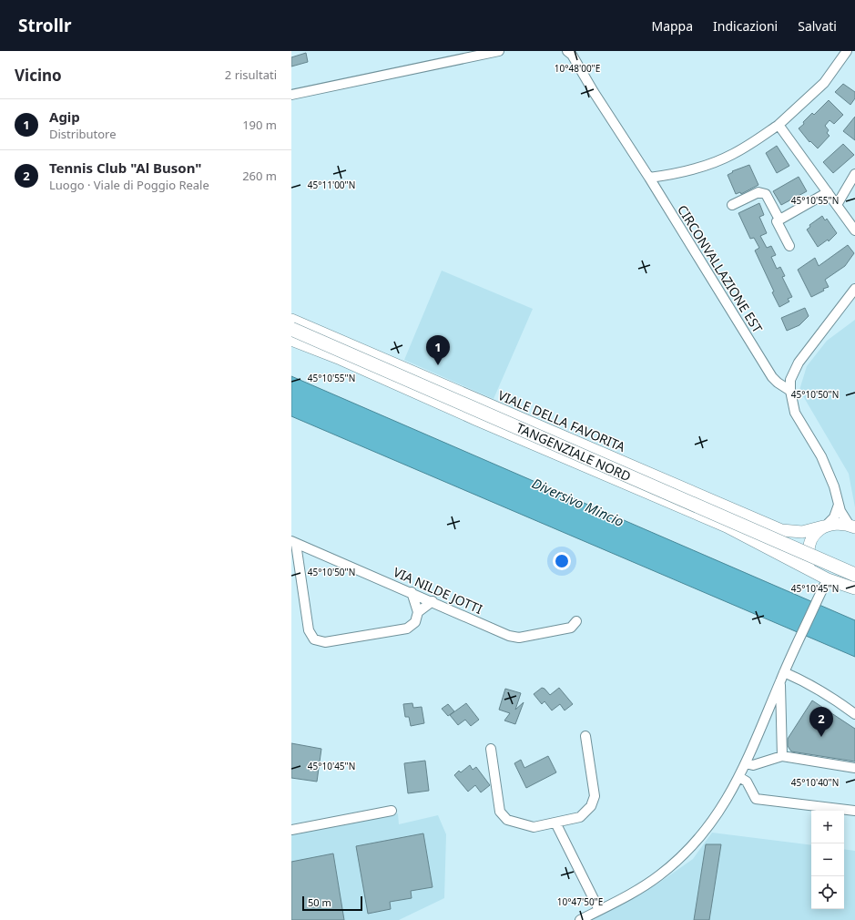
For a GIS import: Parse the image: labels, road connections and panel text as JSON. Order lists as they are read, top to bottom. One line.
{"streets":{"highway":["TANGENZIALE NORD"],"main road":["VIALE DELLA FAVORITA"],"street":["CIRCONVALLAZIONE EST","VIA NILDE JOTTI"]},"water":["Diversivo Mincio"],"scale_bar":"50 m","page":{"header":"Strollr","nav":["Mappa","Indicazioni","Salvati"],"heading":["Vicino","2 risultati"],"list":[{"mark":"1","name":"Agip","note":"Distributore","value":"190 m"},{"mark":"2","name":"Tennis Club \"Al Buson\"","note":"Luogo · Viale di Poggio Reale","value":"260 m"}],"pins":["1","2"],"map_buttons":["+","−"],"scale":"50 m"},"coordinates":["10°48'00\"E","45°11'00\"N","45°10'55\"N","45°10'50\"N","45°10'45\"N","45°10'40\"N","10°47'50\"E"]}
